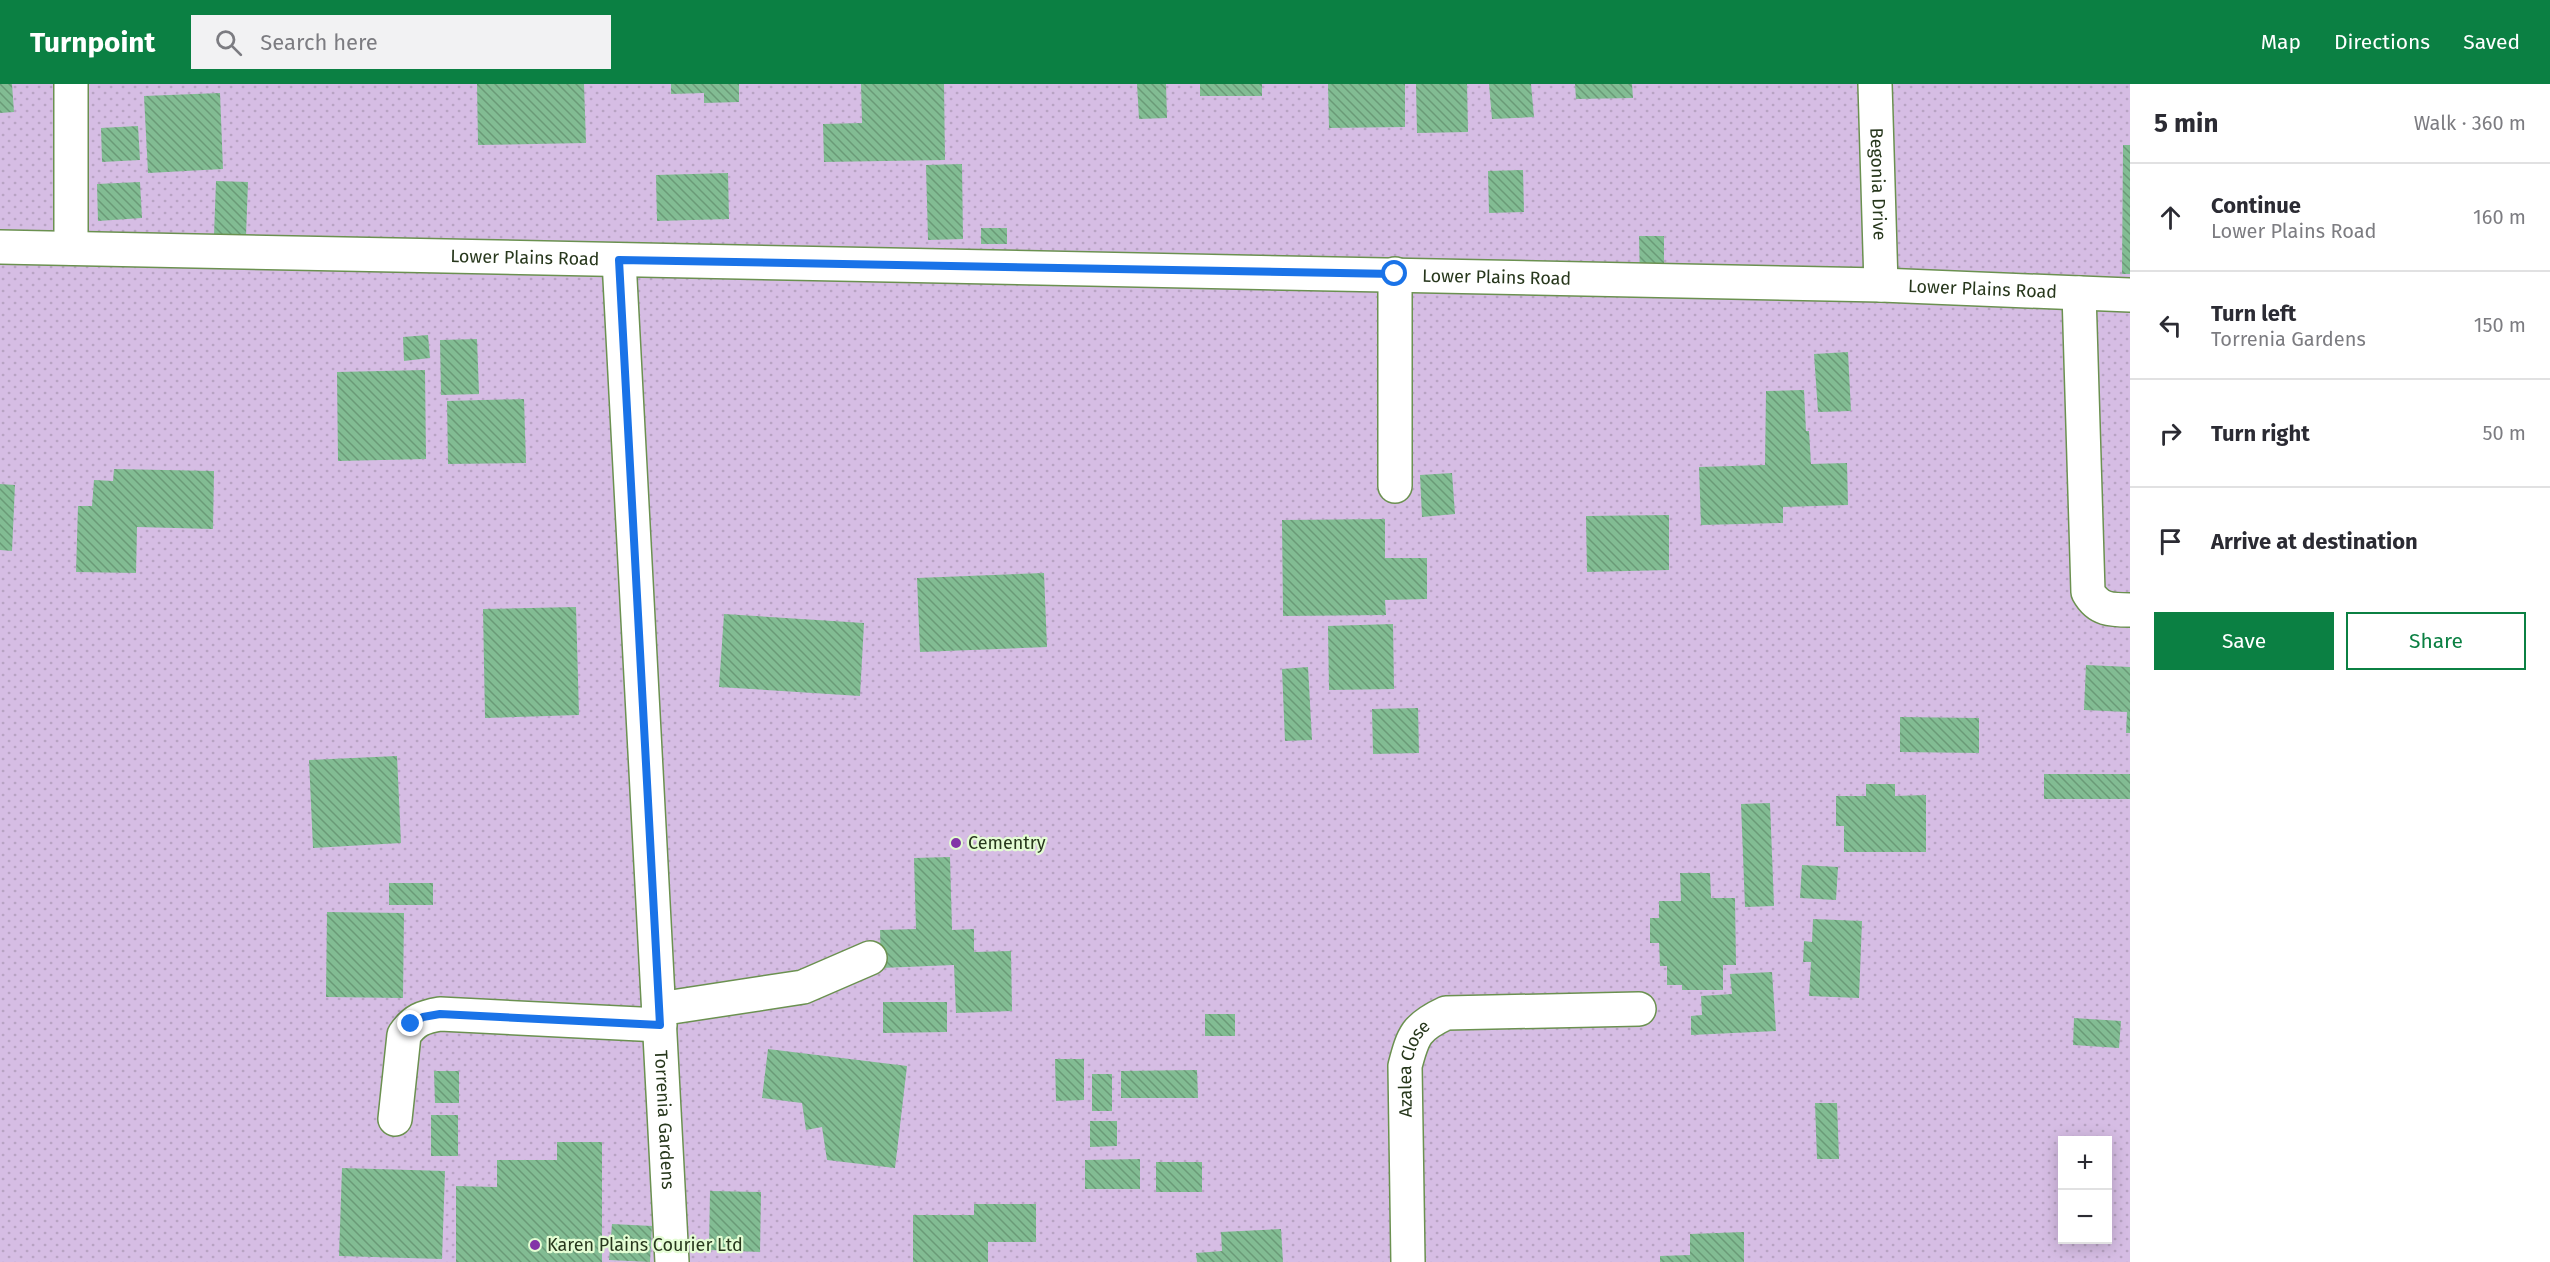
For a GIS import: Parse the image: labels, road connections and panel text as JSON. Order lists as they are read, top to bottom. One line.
{"streets":{"street":["Begonia Drive","Lower Plains Road","Azalea Close","Torrenia Gardens"]},"crossings":[["Begonia Drive","Lower Plains Road"],["Lower Plains Road","Torrenia Gardens"]],"places":["Cementry","Karen Plains Courier Ltd"],"page":{"header":"Turnpoint","search":"Search here","nav":["Map","Directions","Saved"],"heading":["5 min","Walk · 360 m"],"list":[["Continue","Lower Plains Road","160 m"],["Turn left","Torrenia Gardens","150 m"],["Turn right","50 m"],"Arrive at destination"],"buttons":["Save","Share"],"map_buttons":["+","−"]}}
